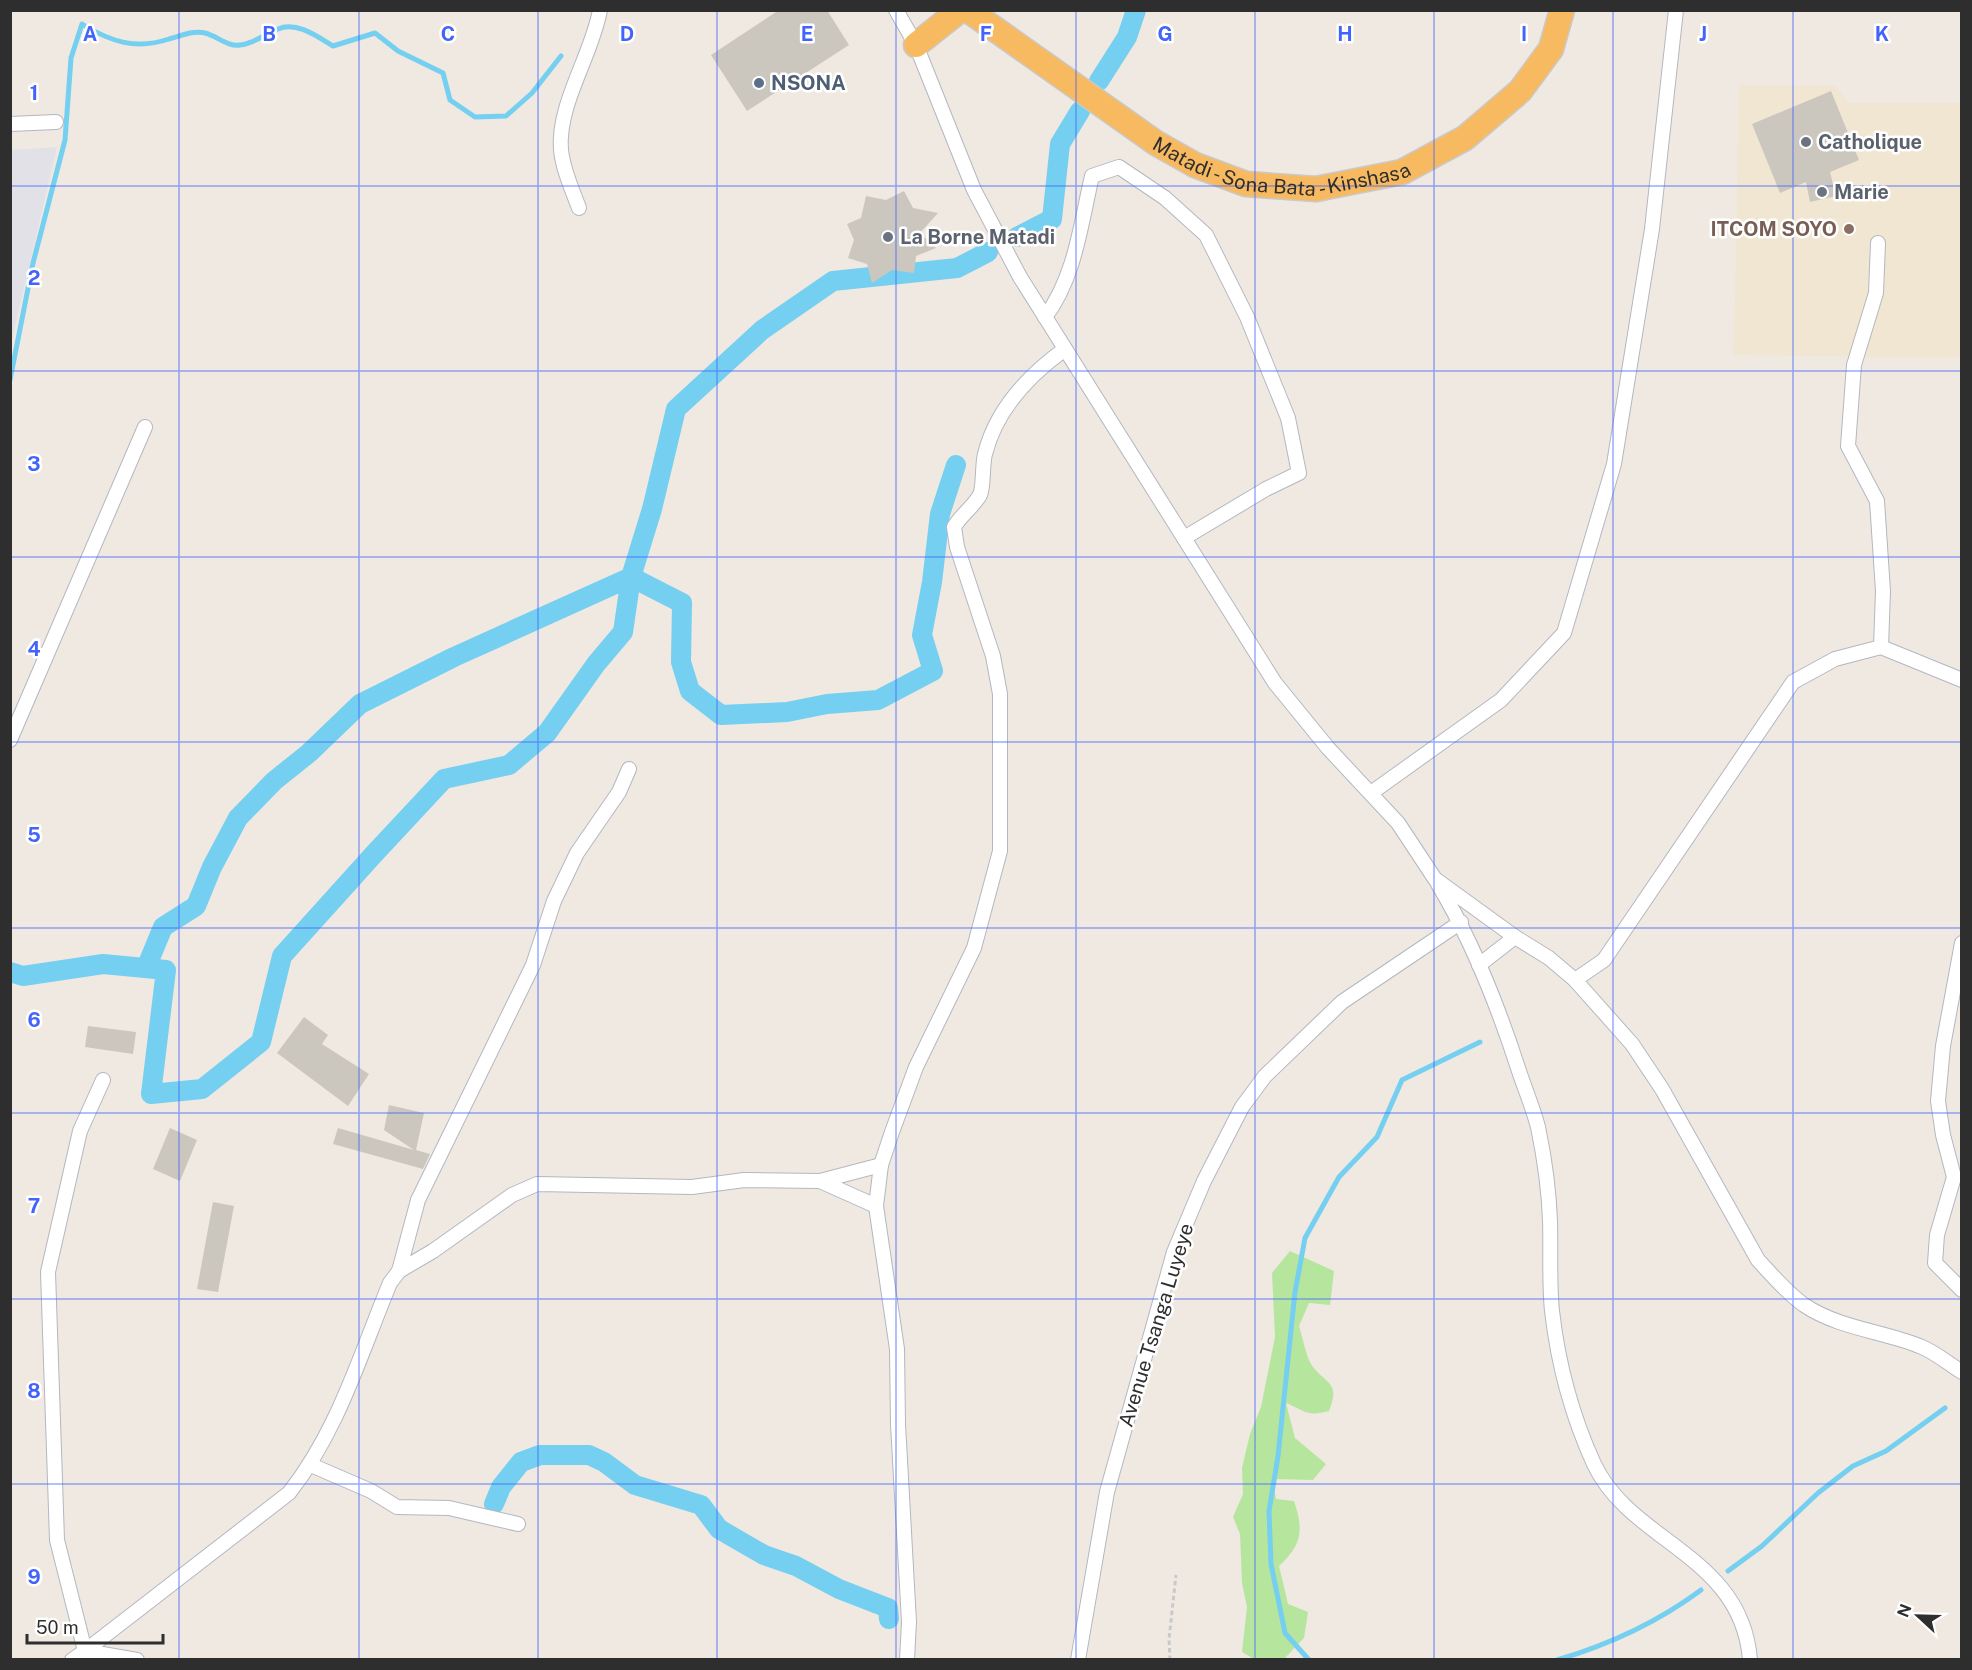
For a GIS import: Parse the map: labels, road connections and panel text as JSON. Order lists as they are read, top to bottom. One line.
{"streets":{"highway":["Matadi - Sona Bata - Kinshasa"],"street":["Avenue Tsanga Luyeye"]},"places":["NSONA","Catholique","Marie","ITCOM SOYO","La Borne Matadi"],"scale_bar":"50 m","north":"left","grid":{"columns":["A","B","C","D","E","F","G","H","I","J","K"],"rows":["1","2","3","4","5","6","7","8","9"]}}
